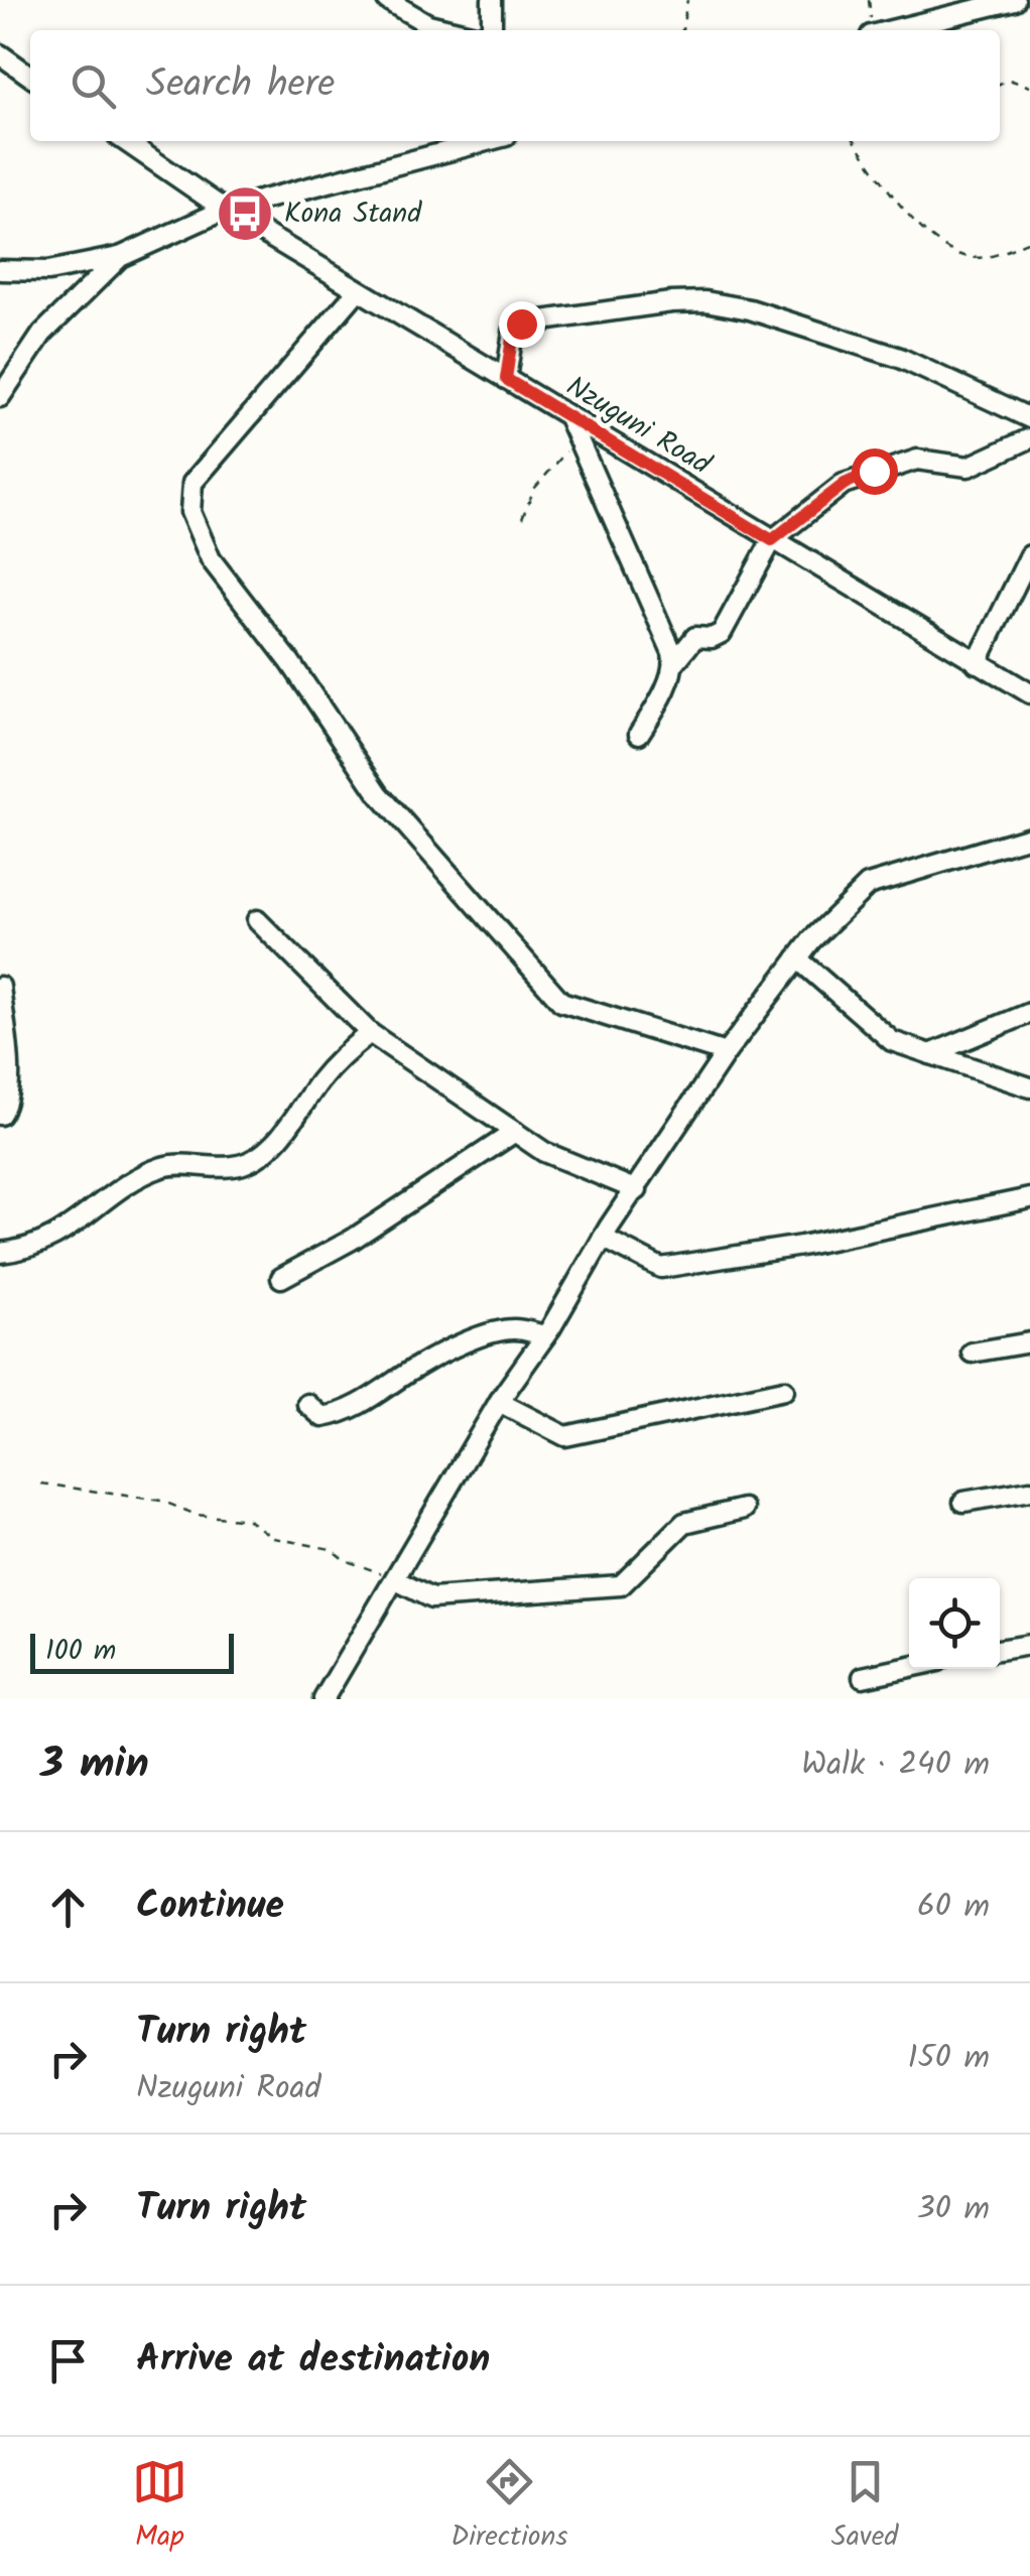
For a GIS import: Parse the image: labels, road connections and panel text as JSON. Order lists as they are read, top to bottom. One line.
{"streets":{"street":["Nzuguni Road"]},"places":{"bus stop":["Kona Stand"]},"scale_bar":"100 m","page":{"search":"Search here","scale":"100 m","heading":["3 min","Walk · 240 m"],"list":[["Continue","60 m"],["Turn right","Nzuguni Road","150 m"],["Turn right","30 m"],"Arrive at destination"],"nav":["Map","Directions","Saved"]}}
